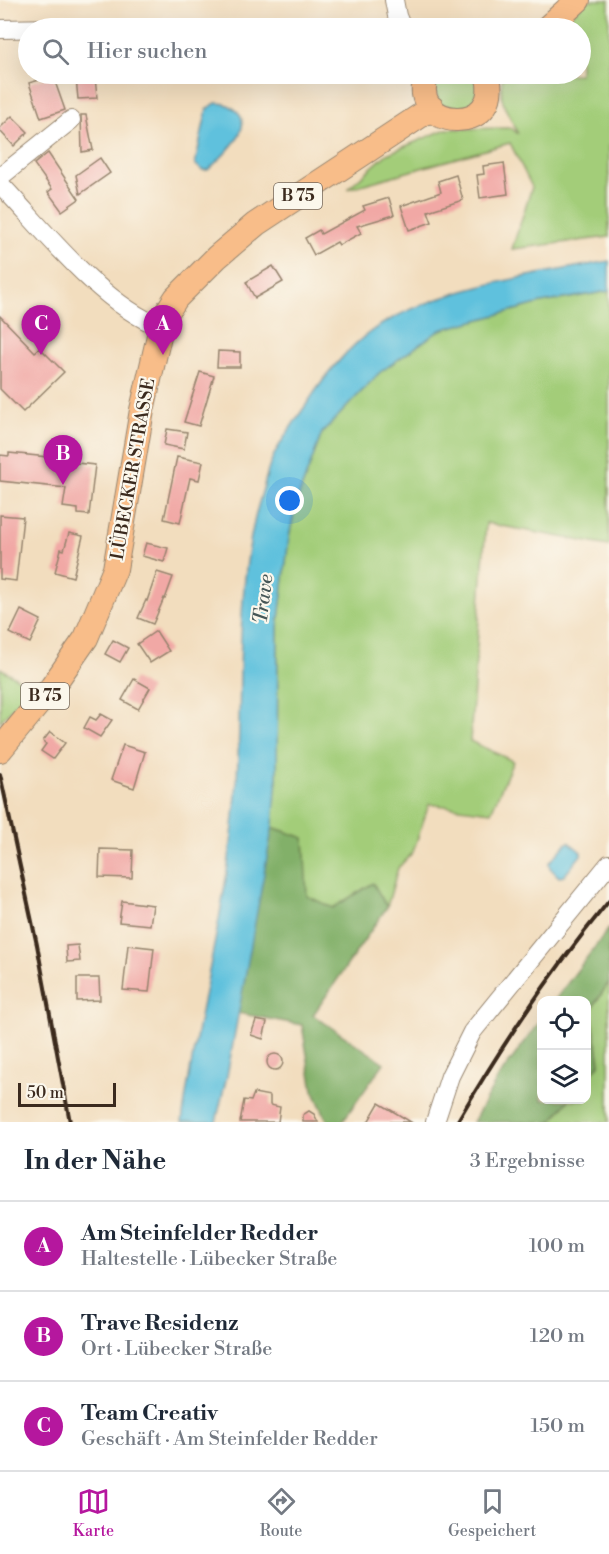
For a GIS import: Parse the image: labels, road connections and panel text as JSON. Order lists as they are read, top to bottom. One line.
{"streets":{"main road":["B 75","LÜBECKER STRASSE"]},"water":["Trave"],"scale_bar":"50 m","page":{"search":"Hier suchen","pins":["A","C","B"],"scale":"50 m","heading":["In der Nähe","3 Ergebnisse"],"list":[{"mark":"A","name":"Am Steinfelder Redder","note":"Haltestelle · Lübecker Straße","value":"100 m"},{"mark":"B","name":"Trave Residenz","note":"Ort · Lübecker Straße","value":"120 m"},{"mark":"C","name":"Team Creativ","note":"Geschäft · Am Steinfelder Redder","value":"150 m"}],"nav":["Karte","Route","Gespeichert"]}}
